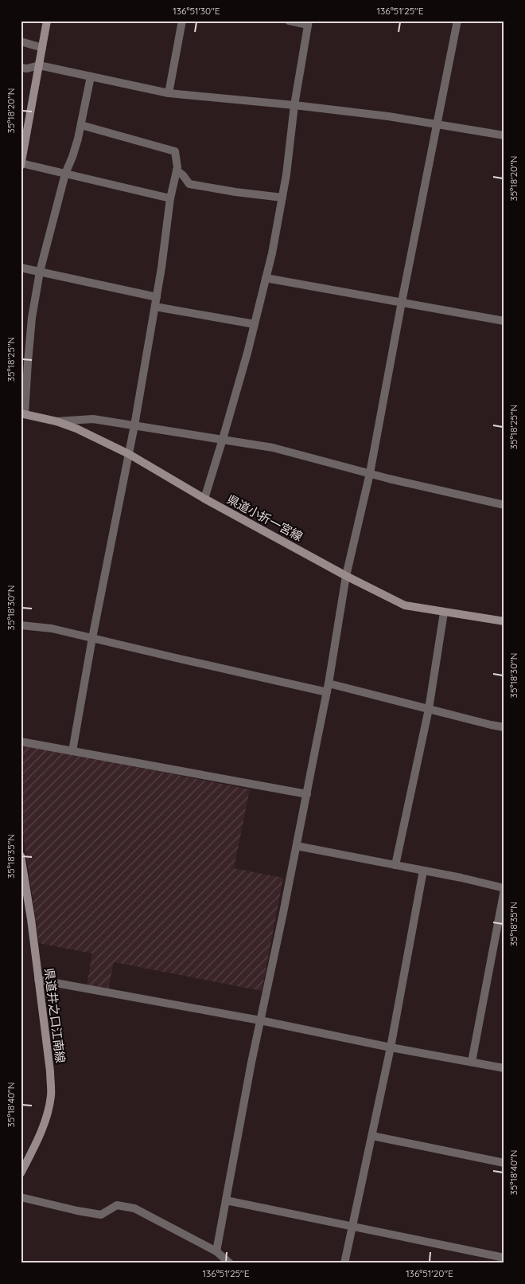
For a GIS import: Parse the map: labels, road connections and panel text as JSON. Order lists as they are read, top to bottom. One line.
{"streets":{"main road":["県道小折一宮線","県道井之口江南線"]},"coordinates":["136°51'30\"E","136°51'25\"E","35°18'20\"N","35°18'25\"N","35°18'30\"N","35°18'35\"N","35°18'40\"N","136°51'20\"E"]}
